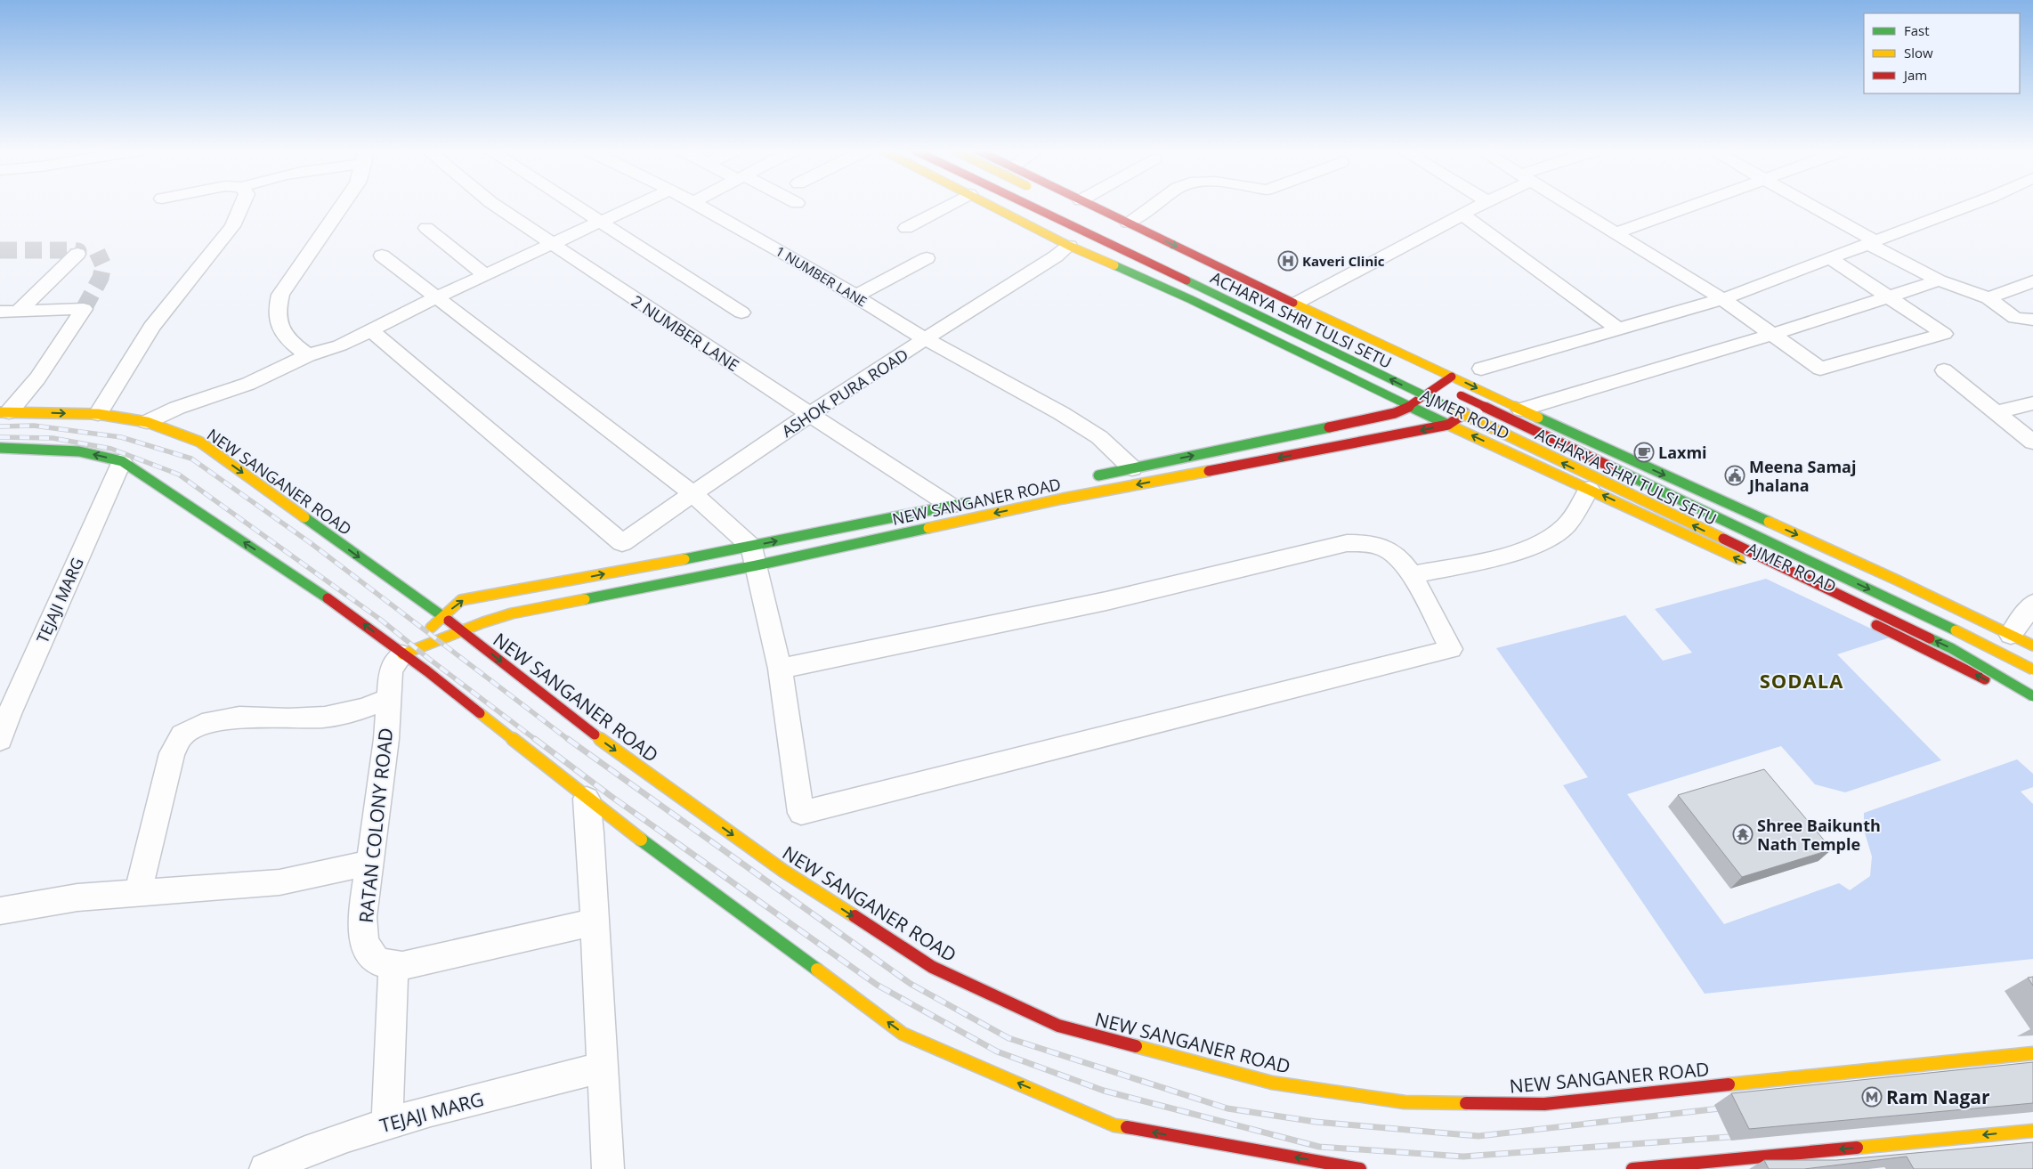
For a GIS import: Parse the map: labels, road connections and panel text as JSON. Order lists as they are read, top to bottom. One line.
{"streets":{"main road":["ACHARYA SHRI TULSI SETU","AJMER ROAD","NEW SANGANER ROAD"],"street":["1 NUMBER LANE","2 NUMBER LANE","ASHOK PURA ROAD","TEJAJI MARG","RATAN COLONY ROAD"]},"crossings":[["1 NUMBER LANE","ASHOK PURA ROAD"],["2 NUMBER LANE","ASHOK PURA ROAD"],["2 NUMBER LANE","NEW SANGANER ROAD"],["ASHOK PURA ROAD","AJMER ROAD"],["AJMER ROAD","NEW SANGANER ROAD"],["NEW SANGANER ROAD","RATAN COLONY ROAD"]],"districts":["SODALA"],"places":{"hospital":["Kaveri Clinic"],"cafe":["Laxmi"],"public building":["Meena Samaj Jhalana"],"temple":["Shree Baikunth Nath Temple"],"metro station":["Ram Nagar"]},"legend":["Fast","Slow","Jam"]}
